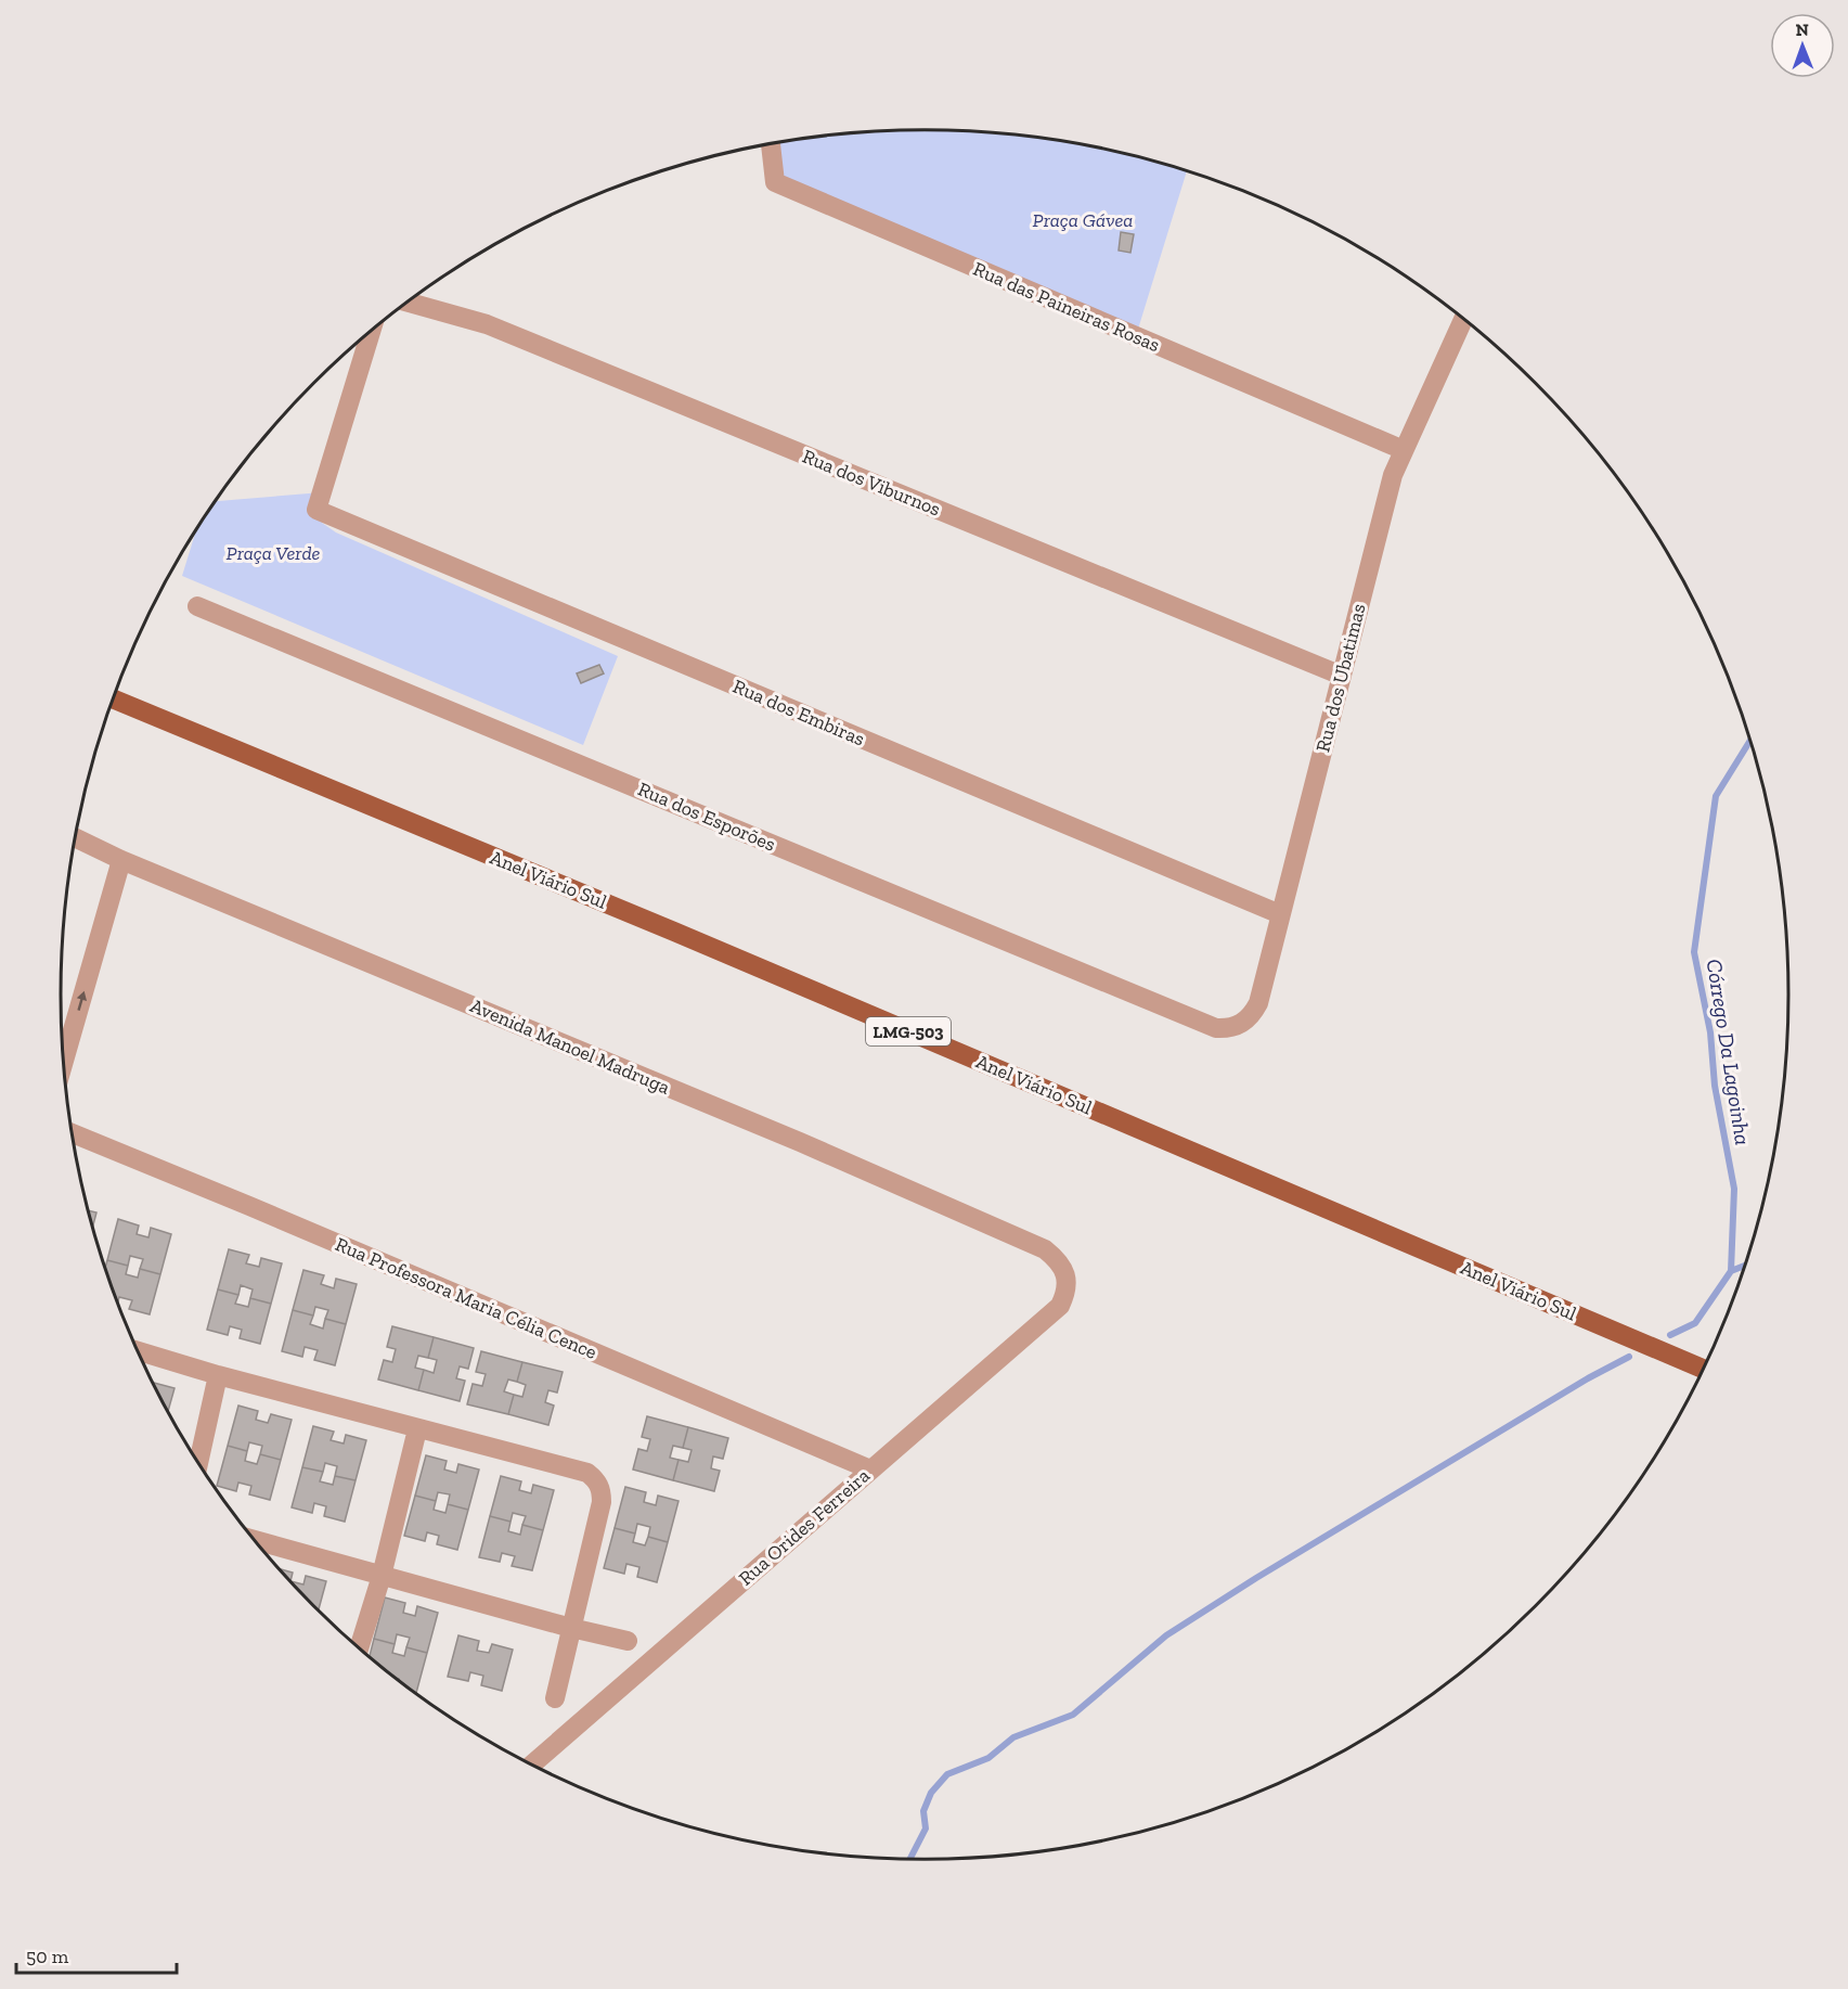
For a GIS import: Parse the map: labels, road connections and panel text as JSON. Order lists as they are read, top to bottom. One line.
{"streets":{"main road":["Anel Viário Sul","LMG-503"],"street":["Rua das Paineiras Rosas","Rua dos Viburnos","Rua dos Ubatimas","Rua dos Embiras","Rua dos Esporões","Avenida Manoel Madruga","Rua Professora Maria Célia Cence","Rua Orides Ferreira"]},"crossings":[["Rua das Paineiras Rosas","Rua dos Ubatimas"],["Rua dos Viburnos","Rua dos Ubatimas"],["Rua dos Ubatimas","Rua dos Embiras"],["Rua dos Ubatimas","Rua dos Esporões"],["Avenida Manoel Madruga","Rua Orides Ferreira"],["Rua Professora Maria Célia Cence","Rua Orides Ferreira"]],"water":["Córrego Da Lagoinha"],"parks":["Praça Gávea","Praça Verde"],"scale_bar":"50 m","north":"top"}
